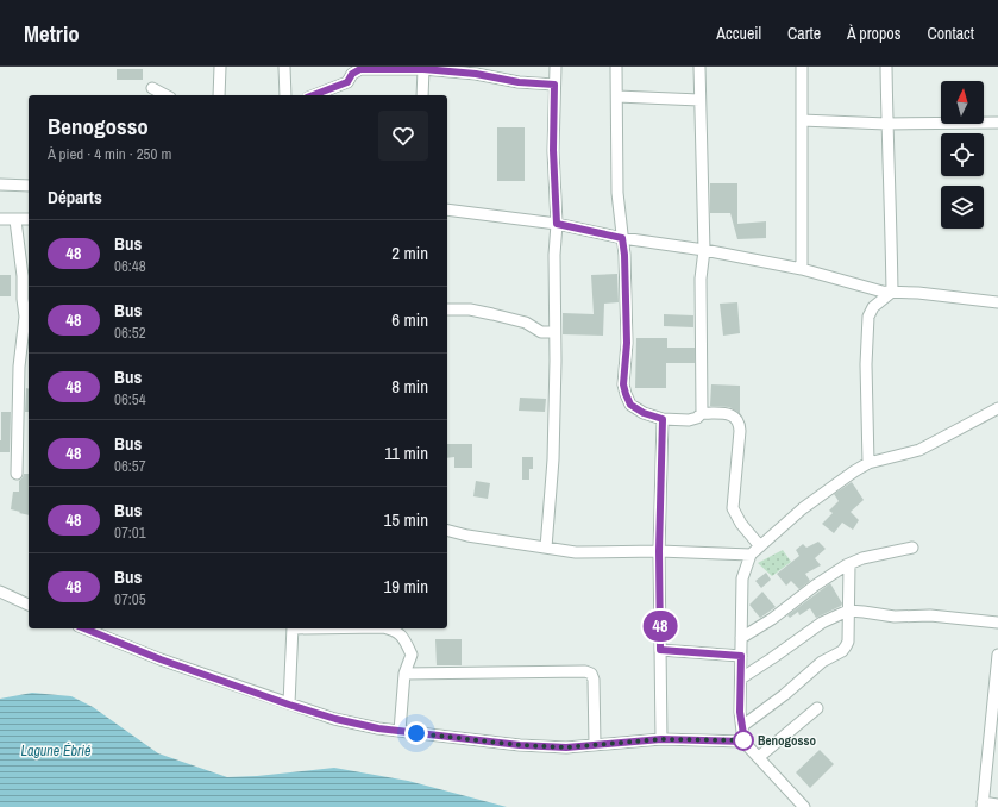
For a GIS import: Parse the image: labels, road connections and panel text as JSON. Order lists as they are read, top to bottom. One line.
{"water":["Lagune Ébrié"],"places":["Benogosso"],"lines":["bus line 48"],"north":"top","page":{"header":"Metrio","nav":["Accueil","Carte","À propos","Contact"],"on_map":"48","heading":[["Benogosso","À pied · 4 min · 250 m"],"Départs"],"list":[{"mark":"48","name":"Bus","note":"06:48","value":"2 min"},{"mark":"48","name":"Bus","note":"06:52","value":"6 min"},{"mark":"48","name":"Bus","note":"06:54","value":"8 min"},{"mark":"48","name":"Bus","note":"06:57","value":"11 min"},{"mark":"48","name":"Bus","note":"07:01","value":"15 min"},{"mark":"48","name":"Bus","note":"07:05","value":"19 min"}]}}
